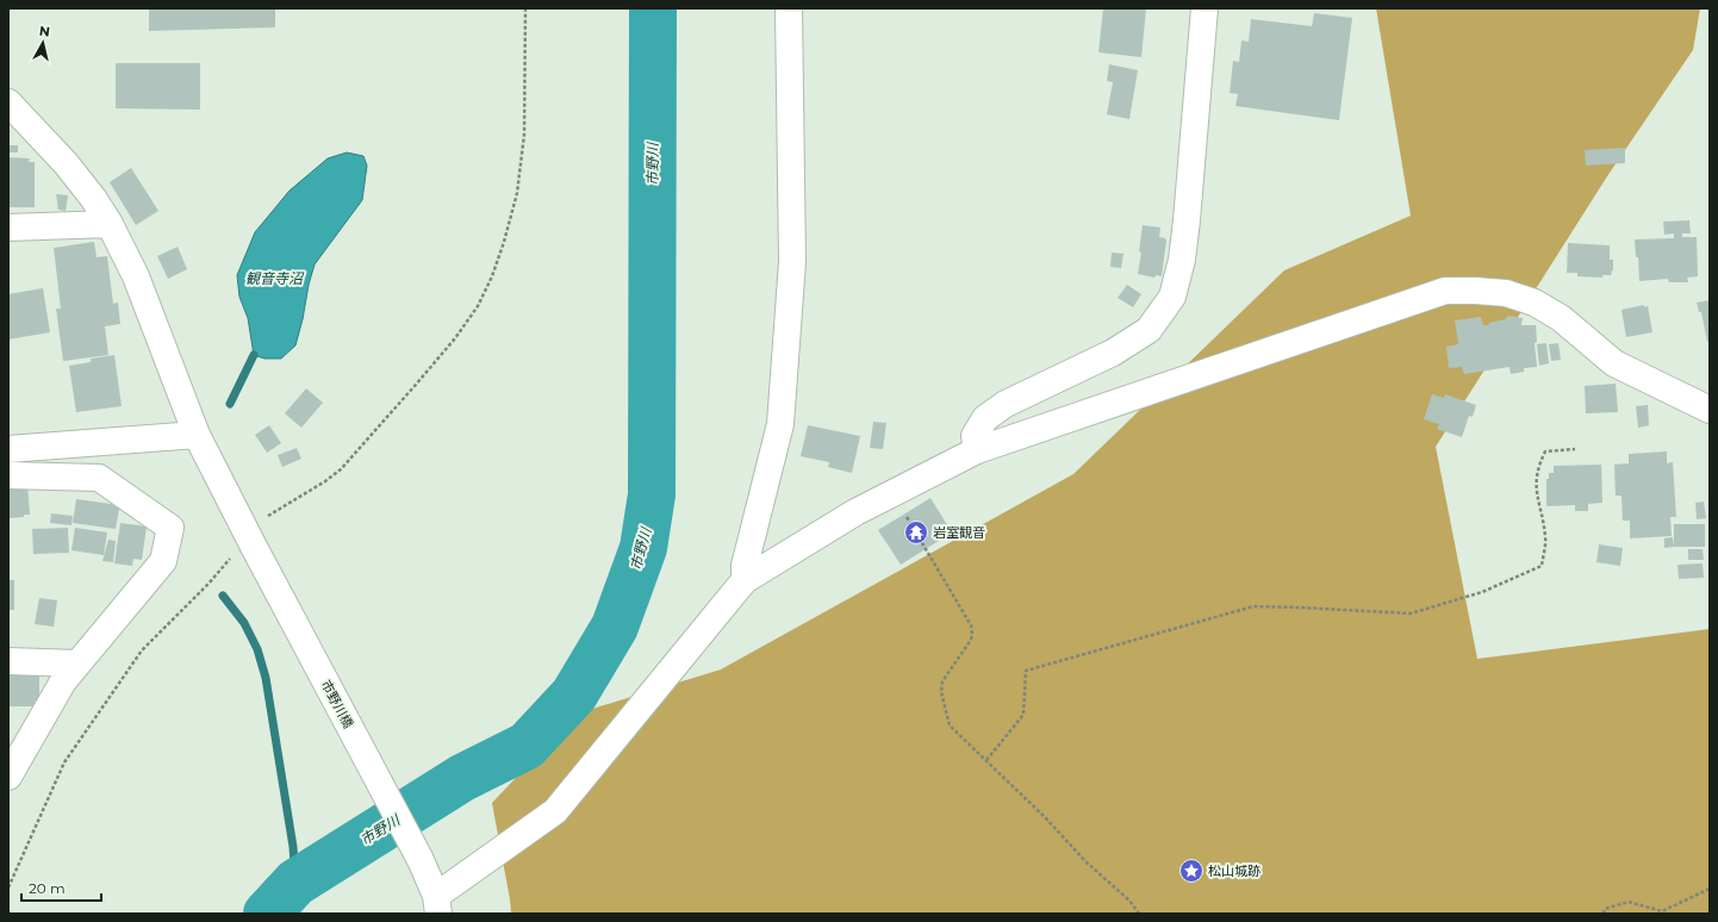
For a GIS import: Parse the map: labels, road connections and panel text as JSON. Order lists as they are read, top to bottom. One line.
{"streets":{"street":["市野川橋"]},"water":["市野川","観音寺沼"],"places":{"temple":["岩室観音"],"place":["松山城跡"]},"scale_bar":"20 m","north":"top"}
